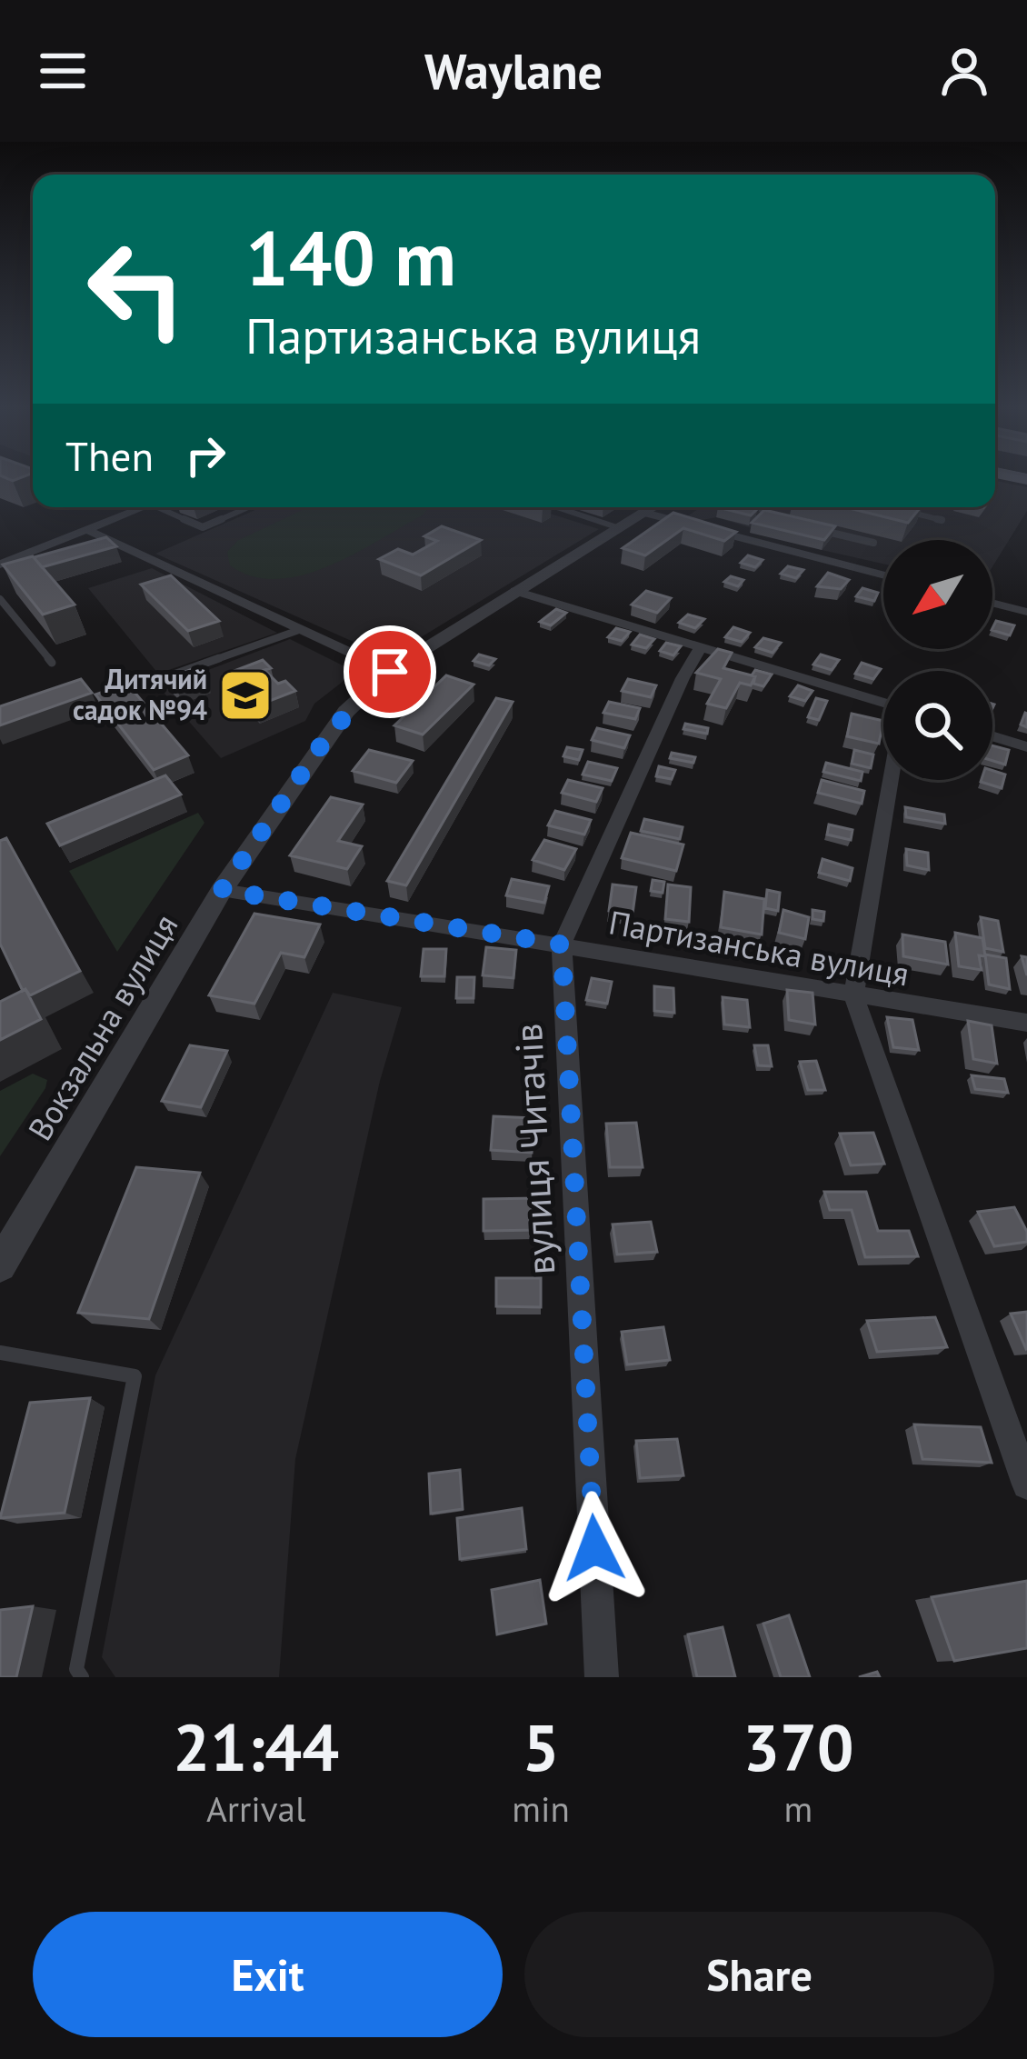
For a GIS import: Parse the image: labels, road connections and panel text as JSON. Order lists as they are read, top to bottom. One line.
{"streets":{"street":["Партизанська вулиця","Вокзальна вулиця","вулиця Читачів"]},"crossings":[["Партизанська вулиця","Вокзальна вулиця"],["Партизанська вулиця","вулиця Читачів"]],"places":{"school or university":["Дитячий садок №94"]},"north":"bottom left","page":{"header":"Waylane","turn":["140 m","Партизанська вулиця"],"then":"Then","eta":["21:44","Arrival","5","min","370","m"],"buttons":["Exit","Share"]}}
